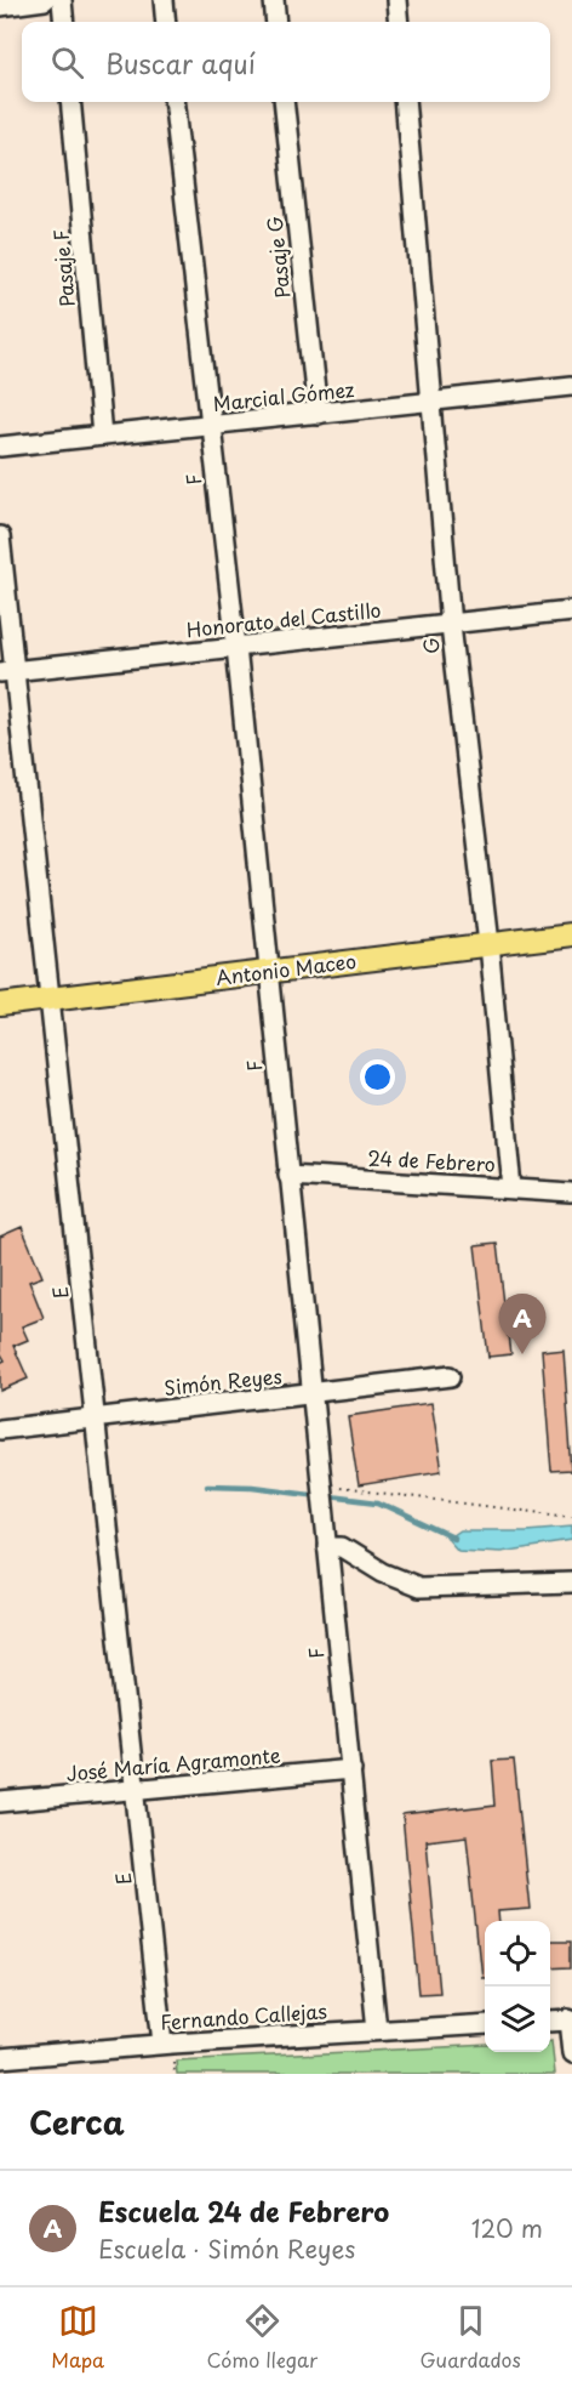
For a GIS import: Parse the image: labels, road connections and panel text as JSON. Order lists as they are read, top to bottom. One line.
{"streets":{"main road":["Antonio Maceo"],"street":["Pasaje G","Pasaje F","Marcial Gómez","F","Honorato del Castillo","G","24 de Febrero","E","Simón Reyes","José María Agramonte","Fernando Callejas"]},"crossings":[["Pasaje G","Marcial Gómez"],["Pasaje F","Marcial Gómez"],["Marcial Gómez","F"],["Marcial Gómez","G"],["F","Honorato del Castillo"],["F","Antonio Maceo"],["F","24 de Febrero"],["F","Simón Reyes"],["F","José María Agramonte"],["F","Fernando Callejas"],["Honorato del Castillo","G"],["Honorato del Castillo","E"],["G","Antonio Maceo"],["G","24 de Febrero"],["Antonio Maceo","E"],["E","Simón Reyes"],["E","José María Agramonte"],["E","Fernando Callejas"]],"page":{"search":"Buscar aquí","pins":"A","heading":"Cerca","list":[{"mark":"A","name":"Escuela 24 de Febrero","note":"Escuela · Simón Reyes","value":"120 m"}],"nav":["Mapa","Cómo llegar","Guardados"]}}
